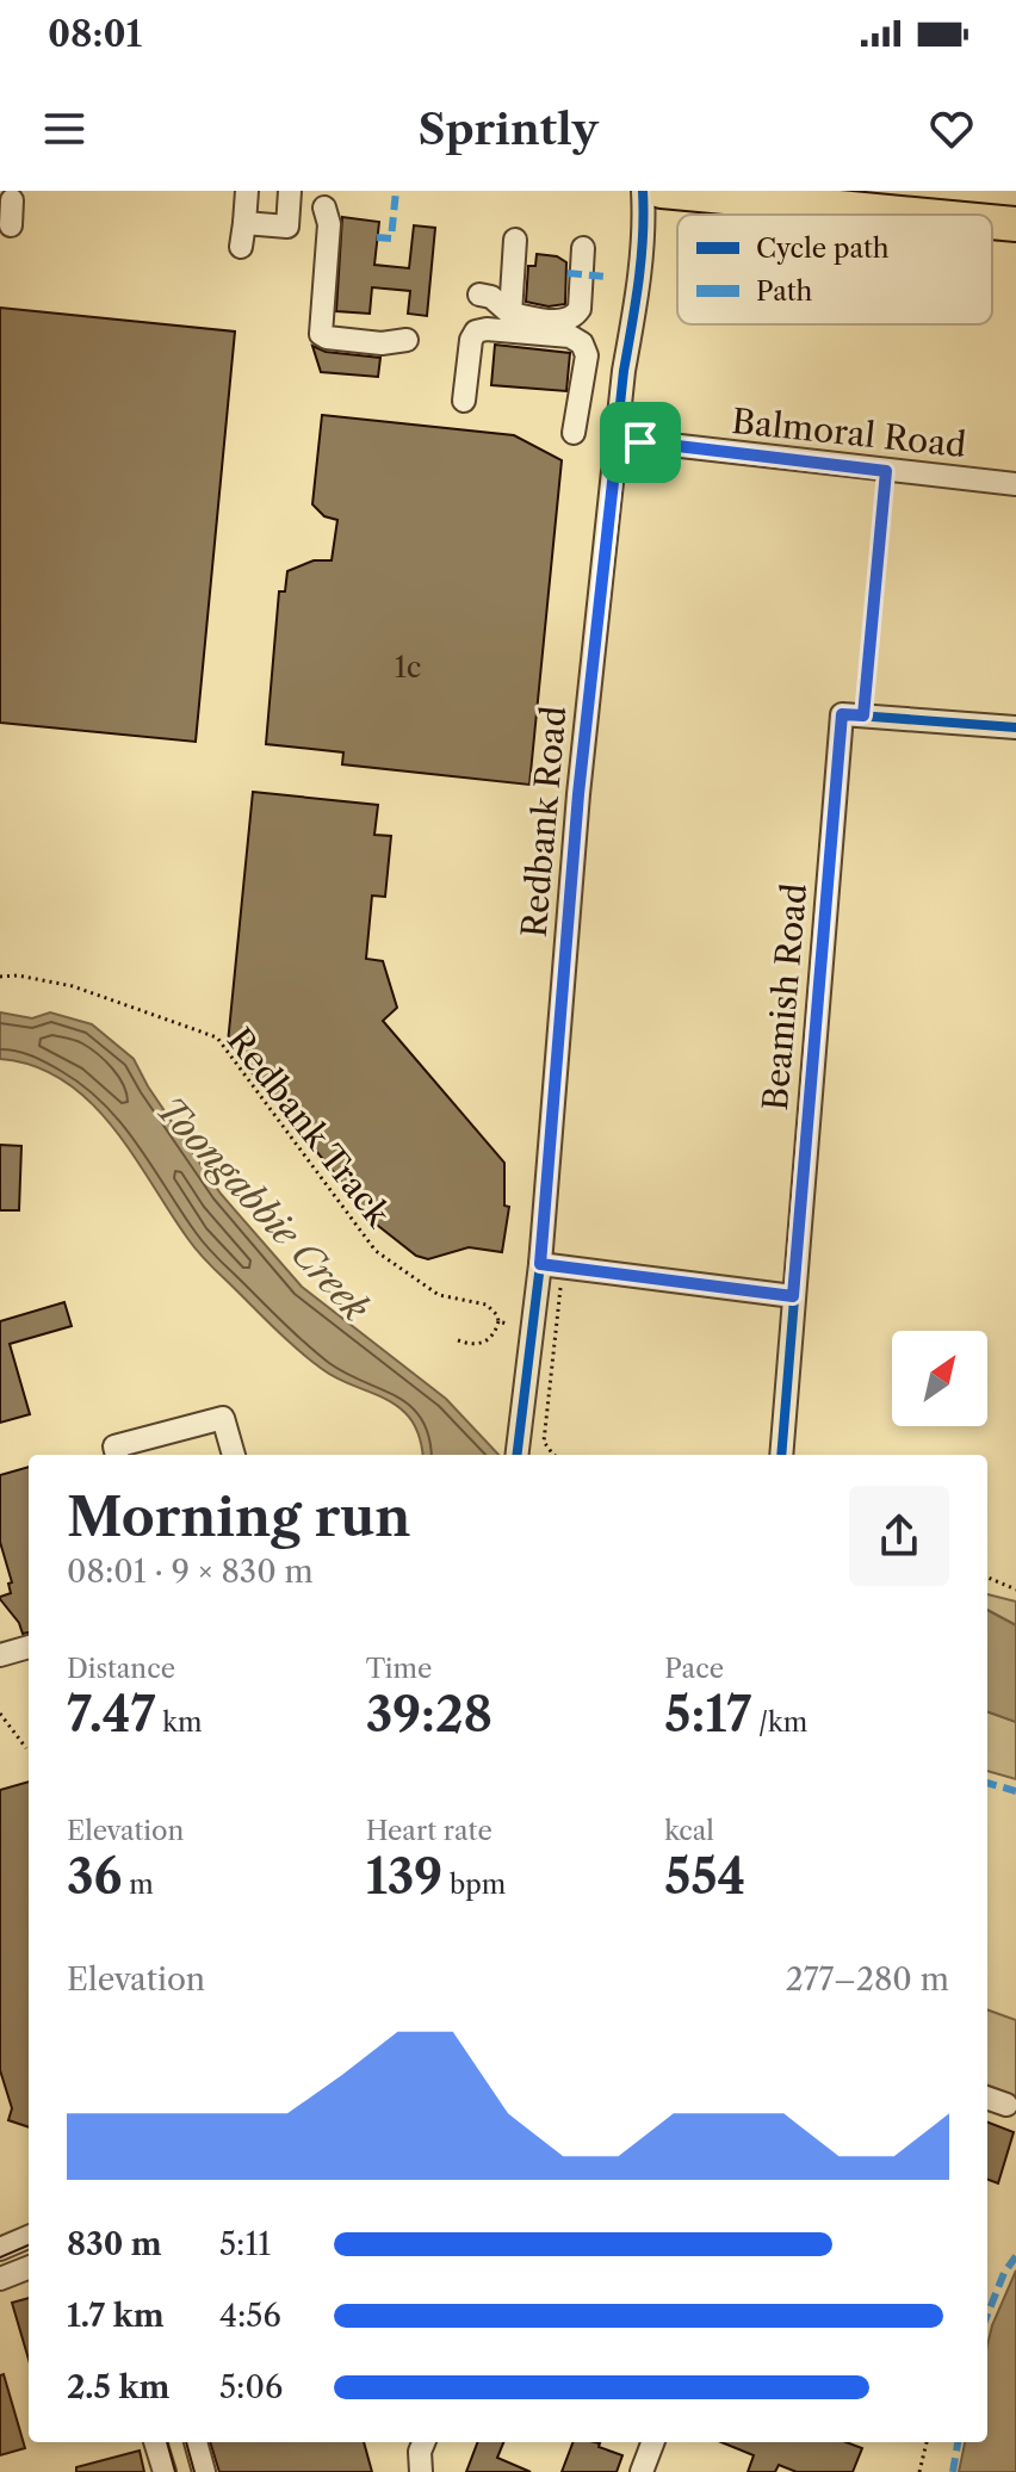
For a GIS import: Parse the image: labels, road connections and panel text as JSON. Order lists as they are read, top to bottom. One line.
{"streets":{"street":["Balmoral Road","Redbank Road","Beamish Road"],"path":["Redbank Track"]},"crossings":[["Balmoral Road","Redbank Road"]],"water":["Toongabbie Creek"],"house_numbers":["1c"],"legend":["Cycle path","Path"],"north":"top right","page":{"status":"08:01","header":"Sprintly","heading":["Morning run","08:01 · 9 × 830 m"],"stats":[["Distance","7.47 km"],["Time","39:28"],["Pace","5:17 /km"],["Elevation","36 m"],["Heart rate","139 bpm"],["kcal","554"]],"chart":["Elevation","277–280 m"],"list":[{"name":"830 m","note":"5:11"},{"name":"1.7 km","note":"4:56"},{"name":"2.5 km","note":"5:06"}]}}
